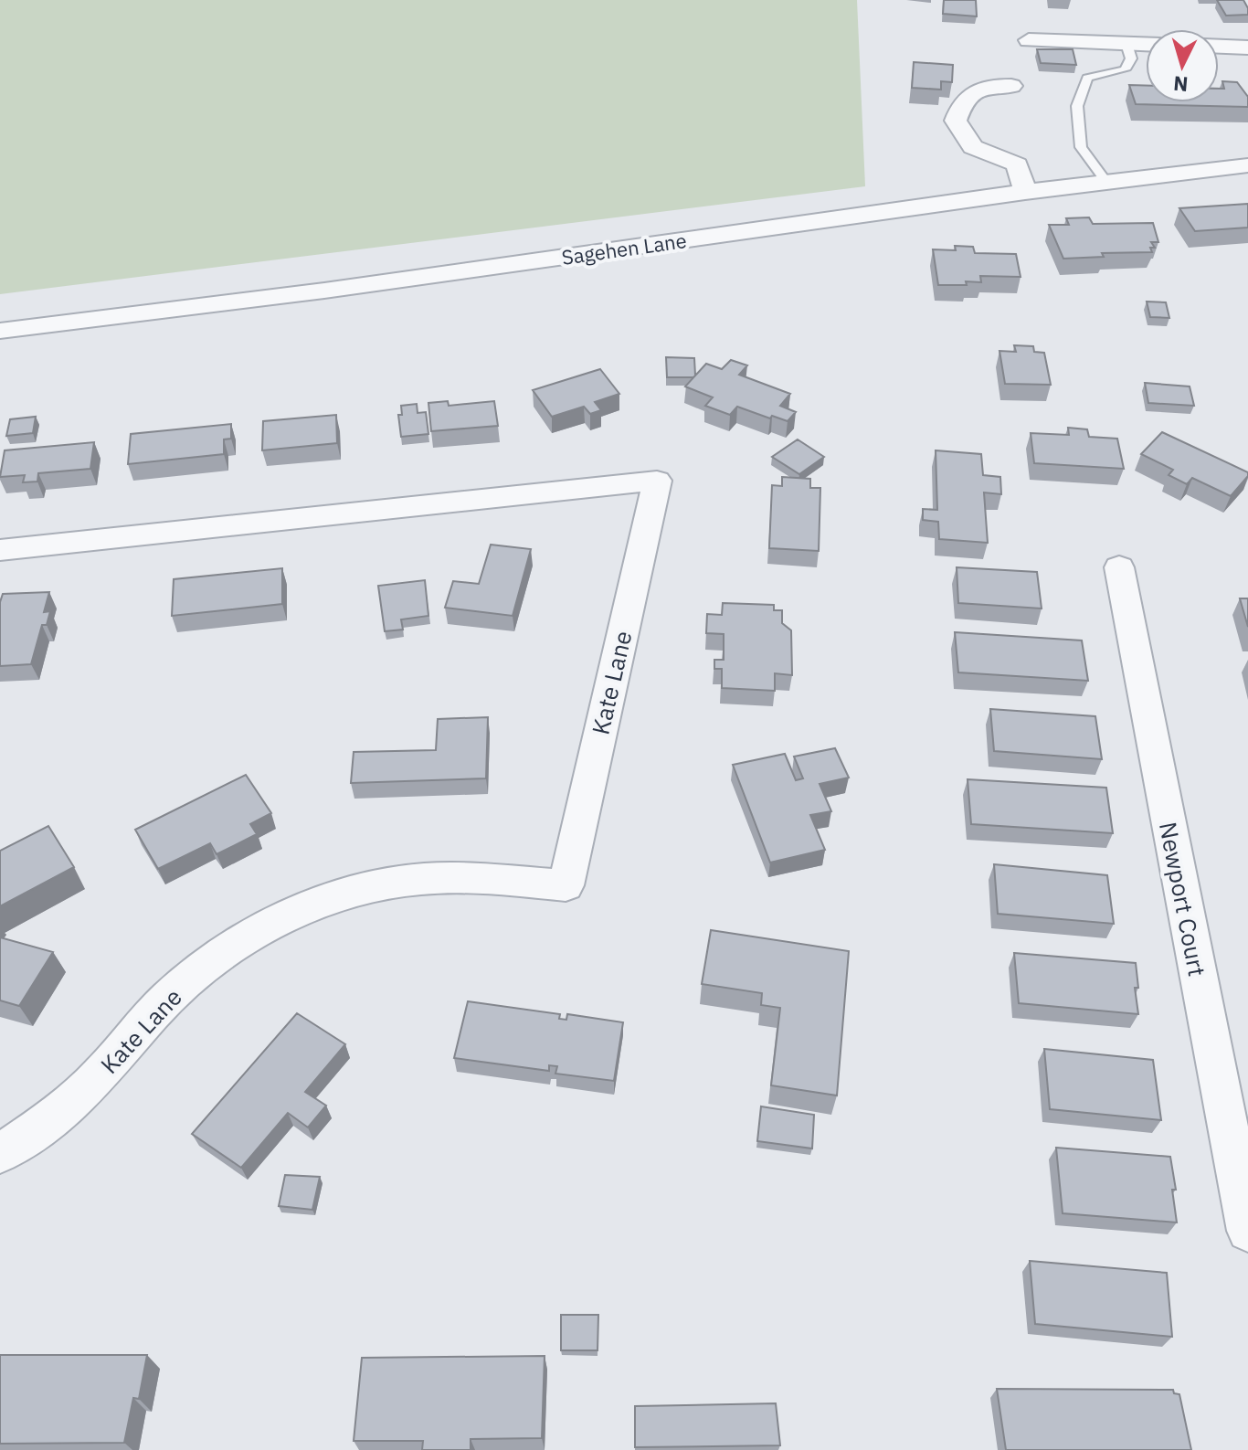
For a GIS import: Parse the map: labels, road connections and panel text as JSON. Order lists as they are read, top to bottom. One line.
{"streets":{"street":["Sagehen Lane","Kate Lane","Newport Court"]},"north":"bottom"}
